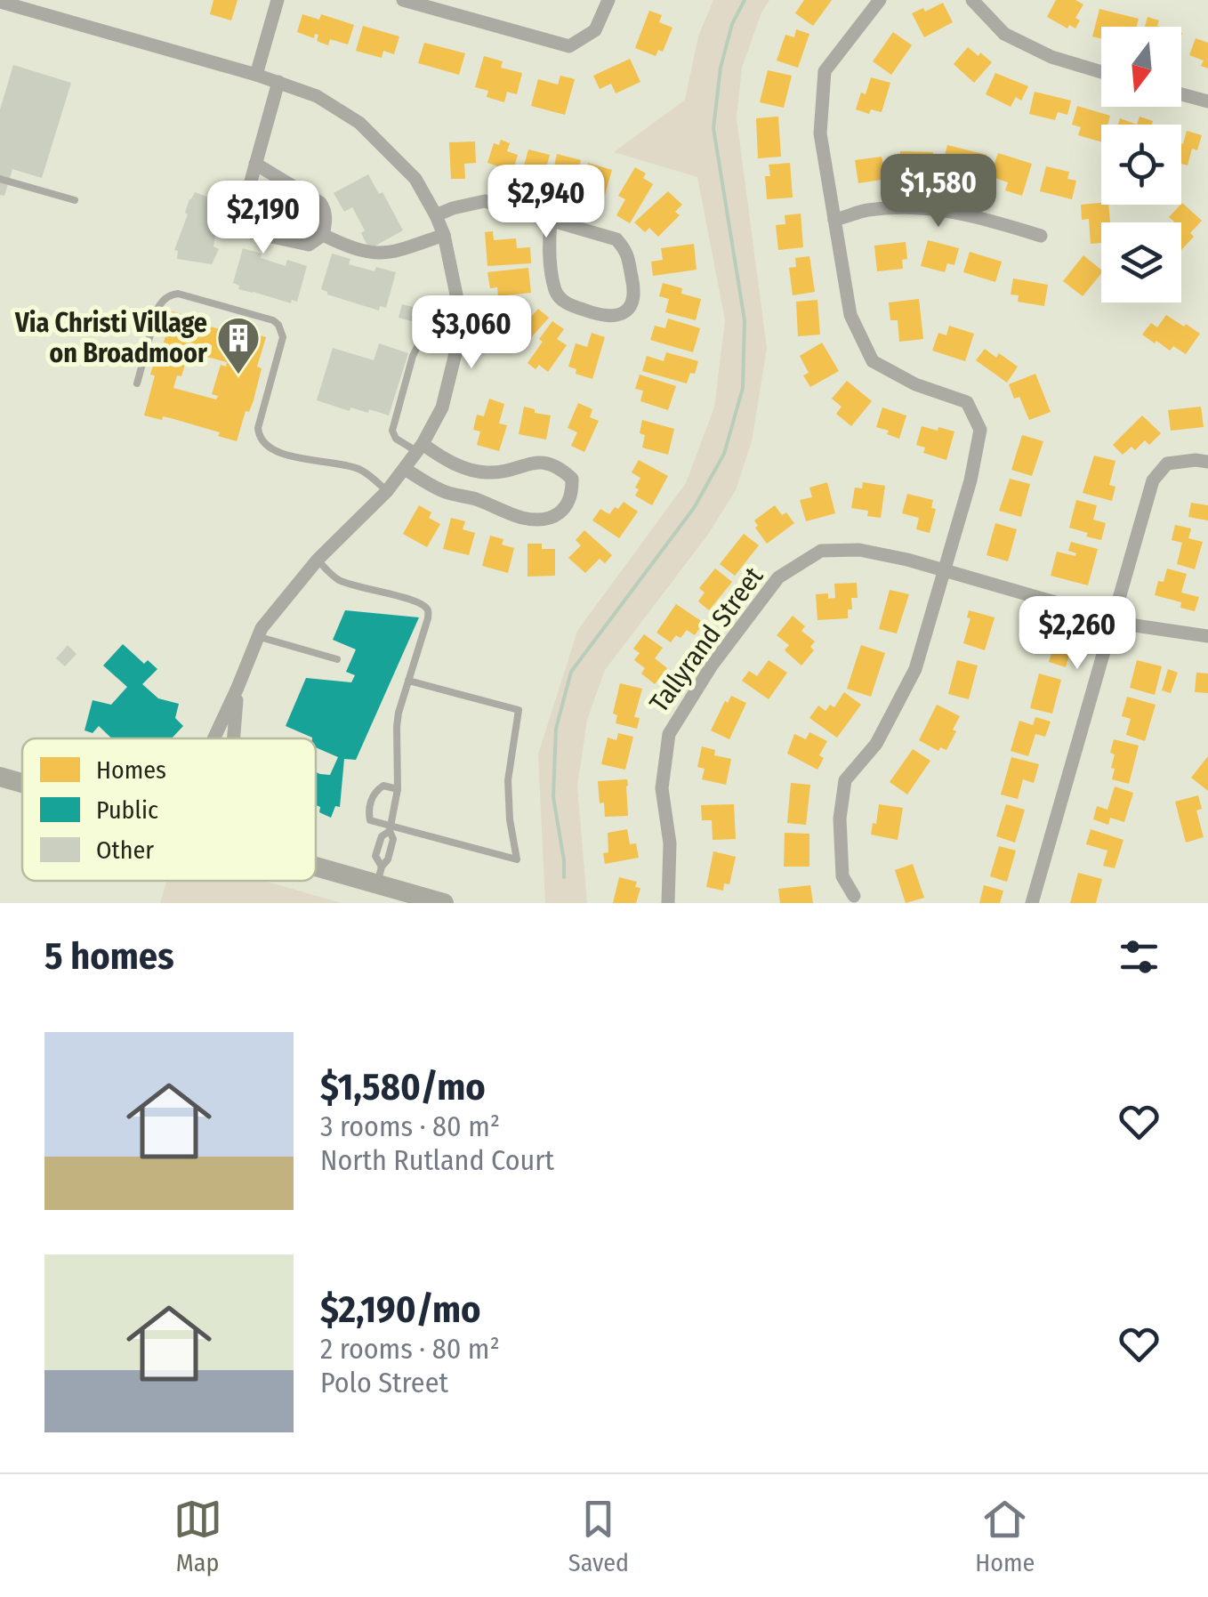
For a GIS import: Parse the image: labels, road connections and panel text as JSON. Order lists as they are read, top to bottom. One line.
{"streets":{"street":["Tallyrand Street"]},"places":{"building":["Via Christi Village on Broadmoor"]},"legend":["Homes","Public","Other"],"north":"bottom","page":{"price":["$1,580","$2,940","$2,190","$3,060","$2,260"],"heading":"5 homes","list":[{"name":"$1,580/mo","note":"3 rooms · 80 m² · North Rutland Court"},{"name":"$2,190/mo","note":"2 rooms · 80 m² · Polo Street"}],"tabs":["Map","Saved","Home"]}}
